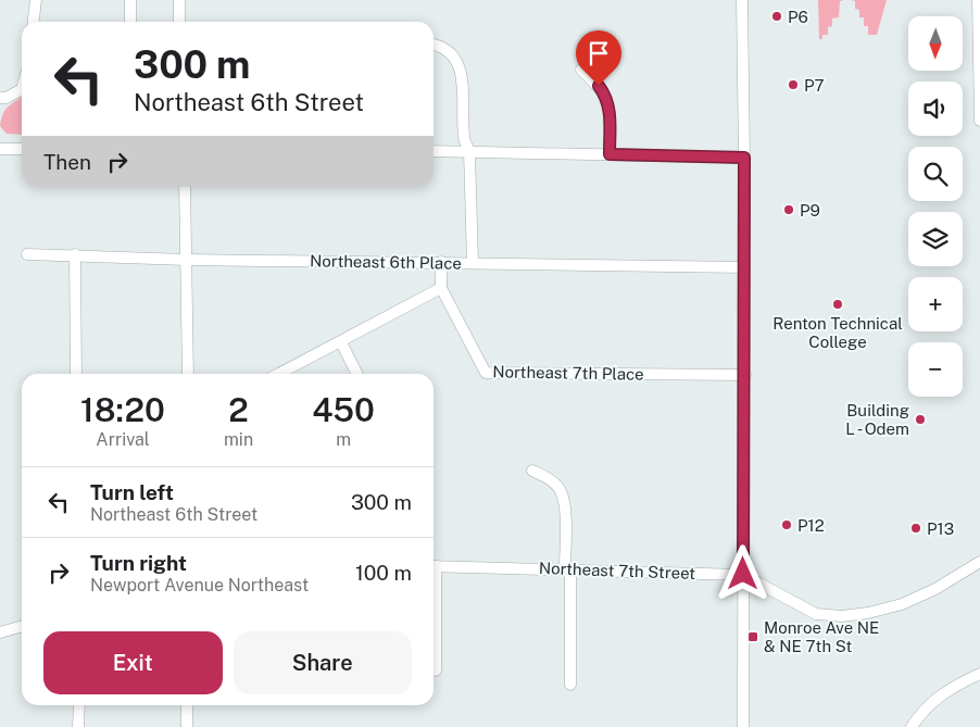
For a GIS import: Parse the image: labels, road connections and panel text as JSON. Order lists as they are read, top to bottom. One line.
{"streets":{"street":["Northeast 6th Place","Northeast 7th Place","Northeast 7th Street"]},"crossings":[["Northeast 6th Place","Northeast 7th Place"]],"places":{"other":["P6","P7","P9","Renton Technical College","Building L - Odem","P12","P13"],"transit":["Monroe Ave NE & NE 7th St"]},"north":"bottom","page":{"map_buttons":["+","−"],"turn":["300 m","Northeast 6th Street"],"then":"Then","eta":["18:20","Arrival","2","min","450","m"],"list":[{"name":"Turn left","note":"Northeast 6th Street","value":"300 m"},{"name":"Turn right","note":"Newport Avenue Northeast","value":"100 m"}],"buttons":["Exit","Share"]}}
